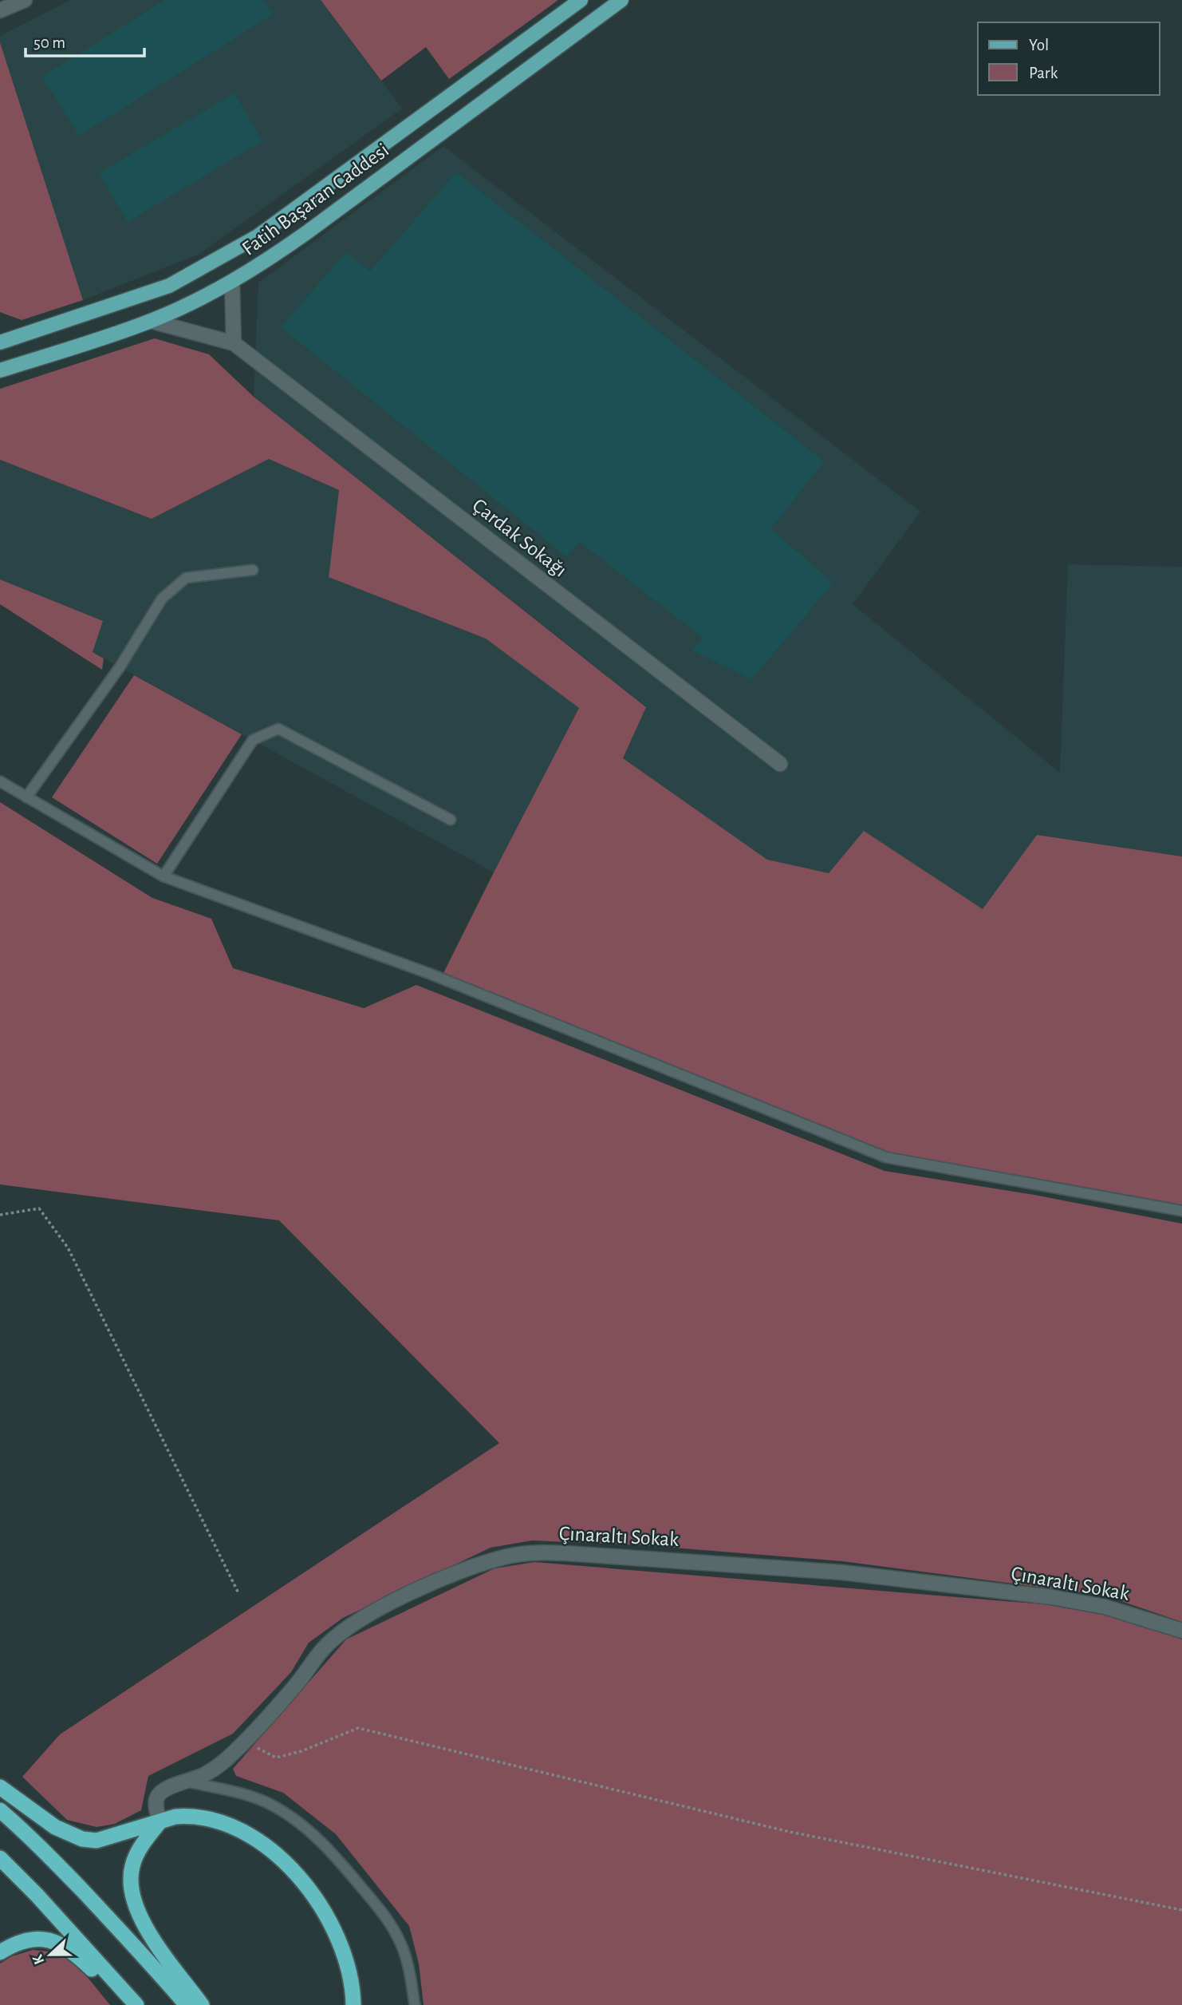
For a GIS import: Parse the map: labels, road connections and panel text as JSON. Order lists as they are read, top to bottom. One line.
{"streets":{"main road":["Fatih Başaran Caddesi"],"street":["Çardak Sokağı","Çınaraltı Sokak"]},"crossings":[["Fatih Başaran Caddesi","Çardak Sokağı"]],"legend":["Yol","Park"],"scale_bar":"50 m","north":"left"}
